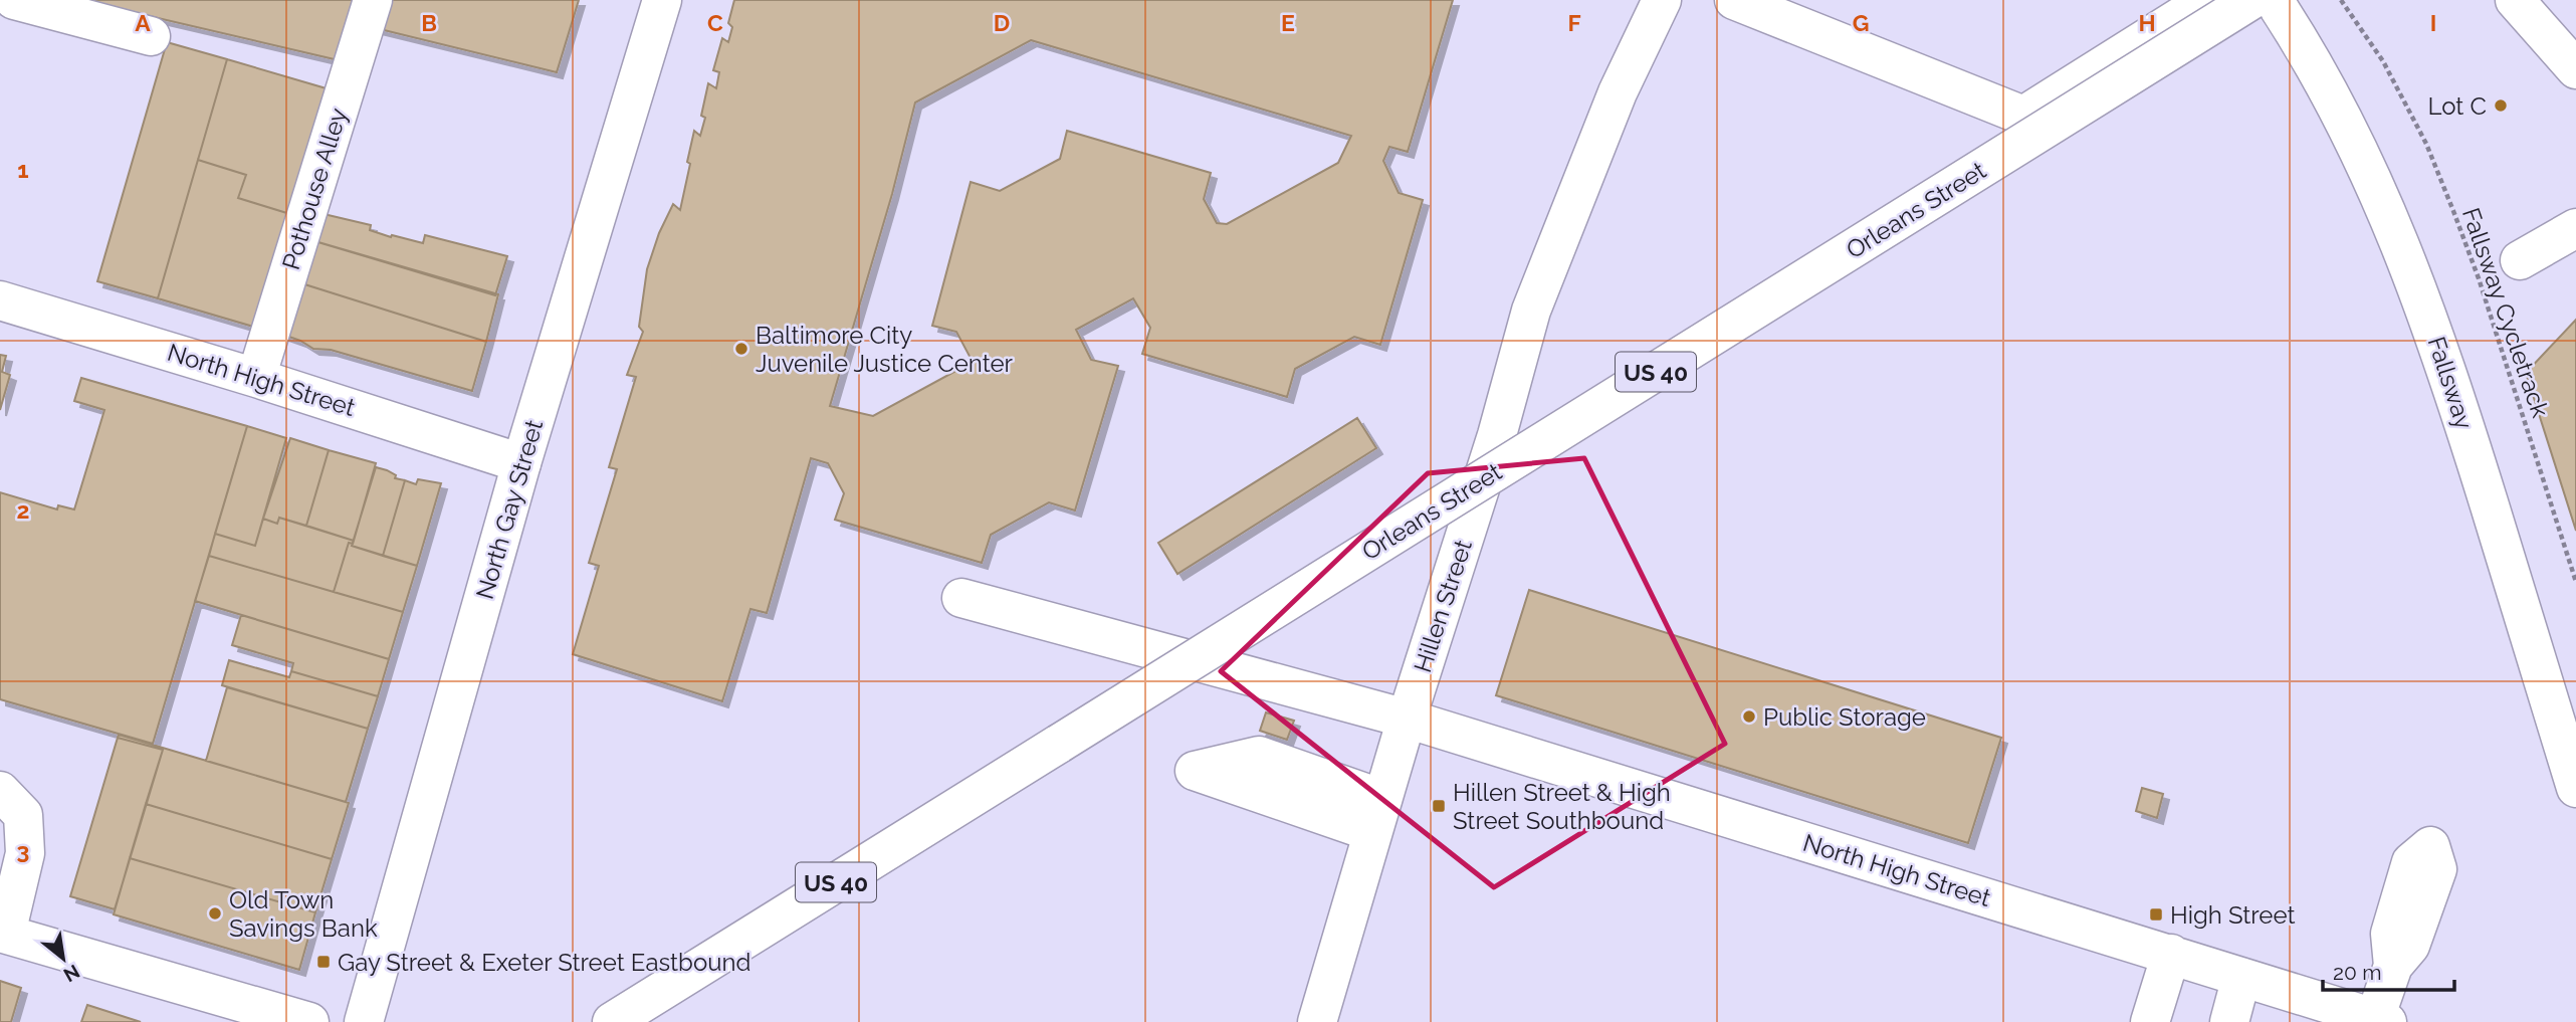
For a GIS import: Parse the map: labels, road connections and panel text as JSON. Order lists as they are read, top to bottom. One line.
{"streets":{"main road":["Pothouse Alley","Orleans Street","US 40","North High Street","Fallsway","North Gay Street","Hillen Street"],"path":["Fallsway Cycletrack"]},"crossings":[["Pothouse Alley","North High Street"],["North High Street","North Gay Street"],["North High Street","Hillen Street"]],"places":{"other":["Lot C","Baltimore City Juvenile Justice Center","Public Storage","Old Town Savings Bank"],"transit":["Hillen Street & High Street Southbound","High Street","Gay Street & Exeter Street Eastbound"]},"scale_bar":"20 m","north":"bottom right","grid":{"columns":["A","B","C","D","E","F","G","H","I"],"rows":["1","2","3"]}}
